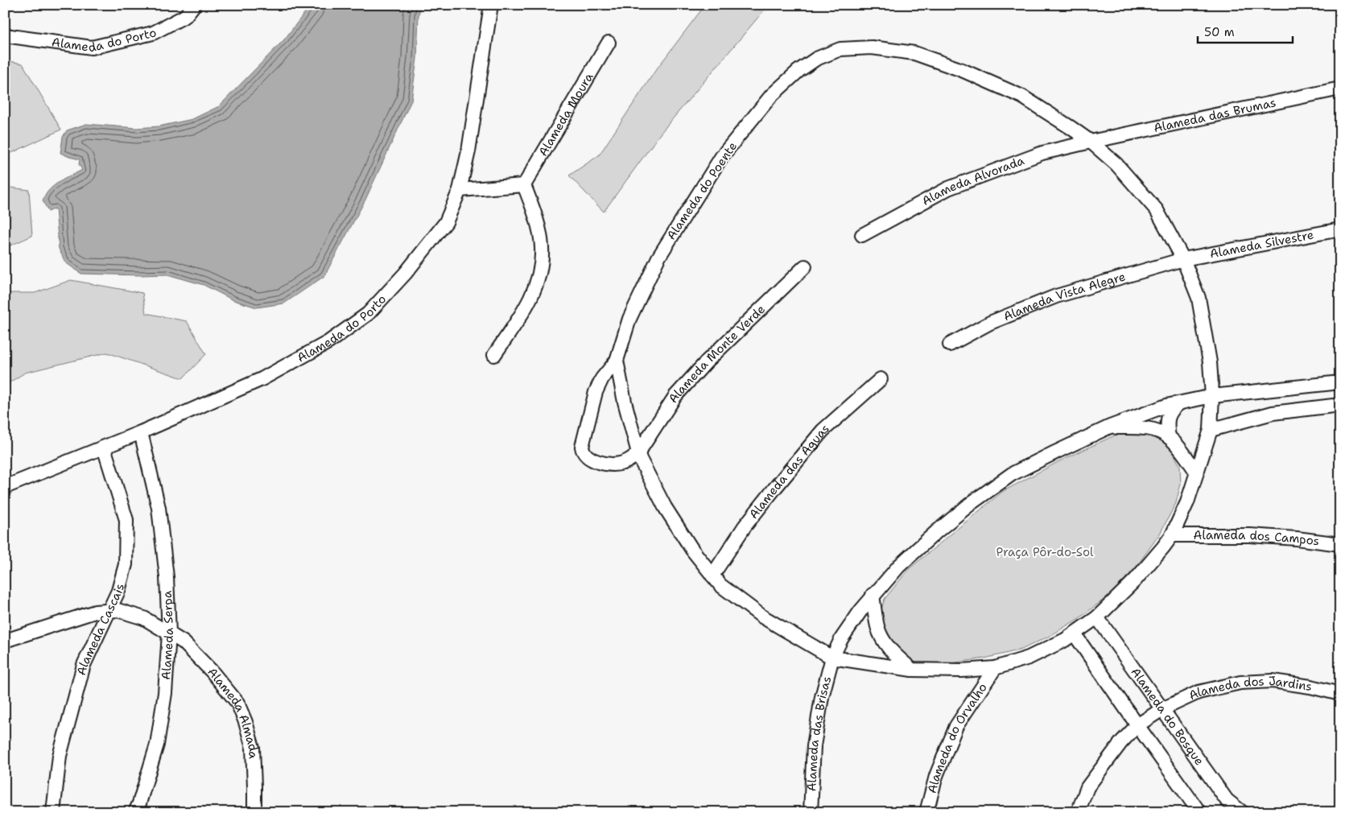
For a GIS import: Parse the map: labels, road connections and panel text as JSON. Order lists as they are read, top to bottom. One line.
{"streets":{"street":["Alameda do Porto","Alameda Moura","Alameda das Brumas","Alameda Alvorada","Alameda do Poente","Alameda Silvestre","Alameda Vista Alegre","Alameda Monte Verde","Alameda das Águas","Alameda dos Campos","Alameda Cascais","Alameda Serpa","Alameda dos Jardins","Alameda Almada","Alameda do Bosque","Alameda das Brisas","Alameda do Orvalho"]},"crossings":[["Alameda do Porto","Alameda Cascais"],["Alameda do Porto","Alameda Serpa"],["Alameda das Brumas","Alameda Alvorada"],["Alameda das Brumas","Alameda do Poente"],["Alameda Alvorada","Alameda do Poente"],["Alameda do Poente","Alameda Silvestre"],["Alameda do Poente","Alameda Vista Alegre"],["Alameda do Poente","Alameda Monte Verde"],["Alameda do Poente","Alameda das Águas"],["Alameda do Poente","Alameda dos Campos"],["Alameda do Poente","Alameda do Bosque"],["Alameda do Poente","Alameda das Brisas"],["Alameda do Poente","Alameda do Orvalho"],["Alameda Silvestre","Alameda Vista Alegre"],["Alameda Cascais","Alameda Almada"],["Alameda Serpa","Alameda Almada"],["Alameda dos Jardins","Alameda do Bosque"]],"parks":["Praça Pôr-do-Sol"],"scale_bar":"50 m"}
